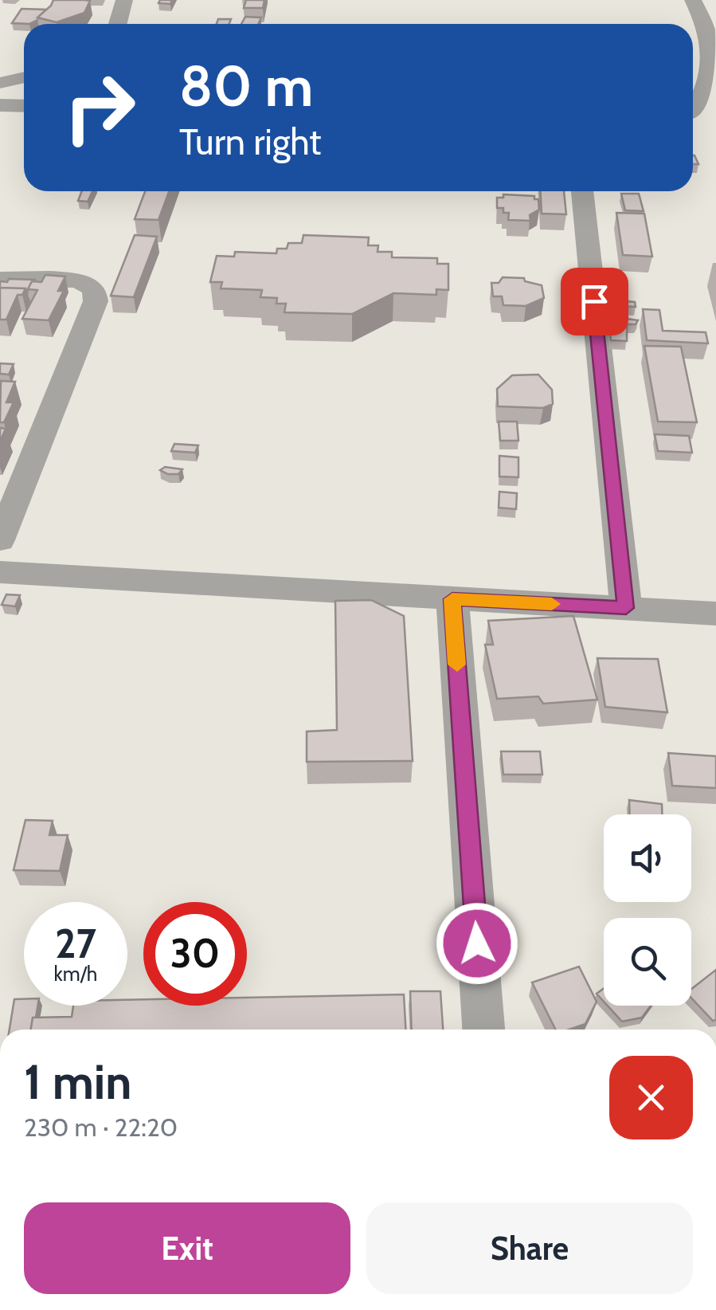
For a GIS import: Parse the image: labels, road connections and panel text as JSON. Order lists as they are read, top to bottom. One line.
{"page":{"turn":["80 m","Turn right"],"speed":"27 km/h","limit":"30","heading":["1 min","230 m · 22:20"],"buttons":["Exit","Share"]}}
